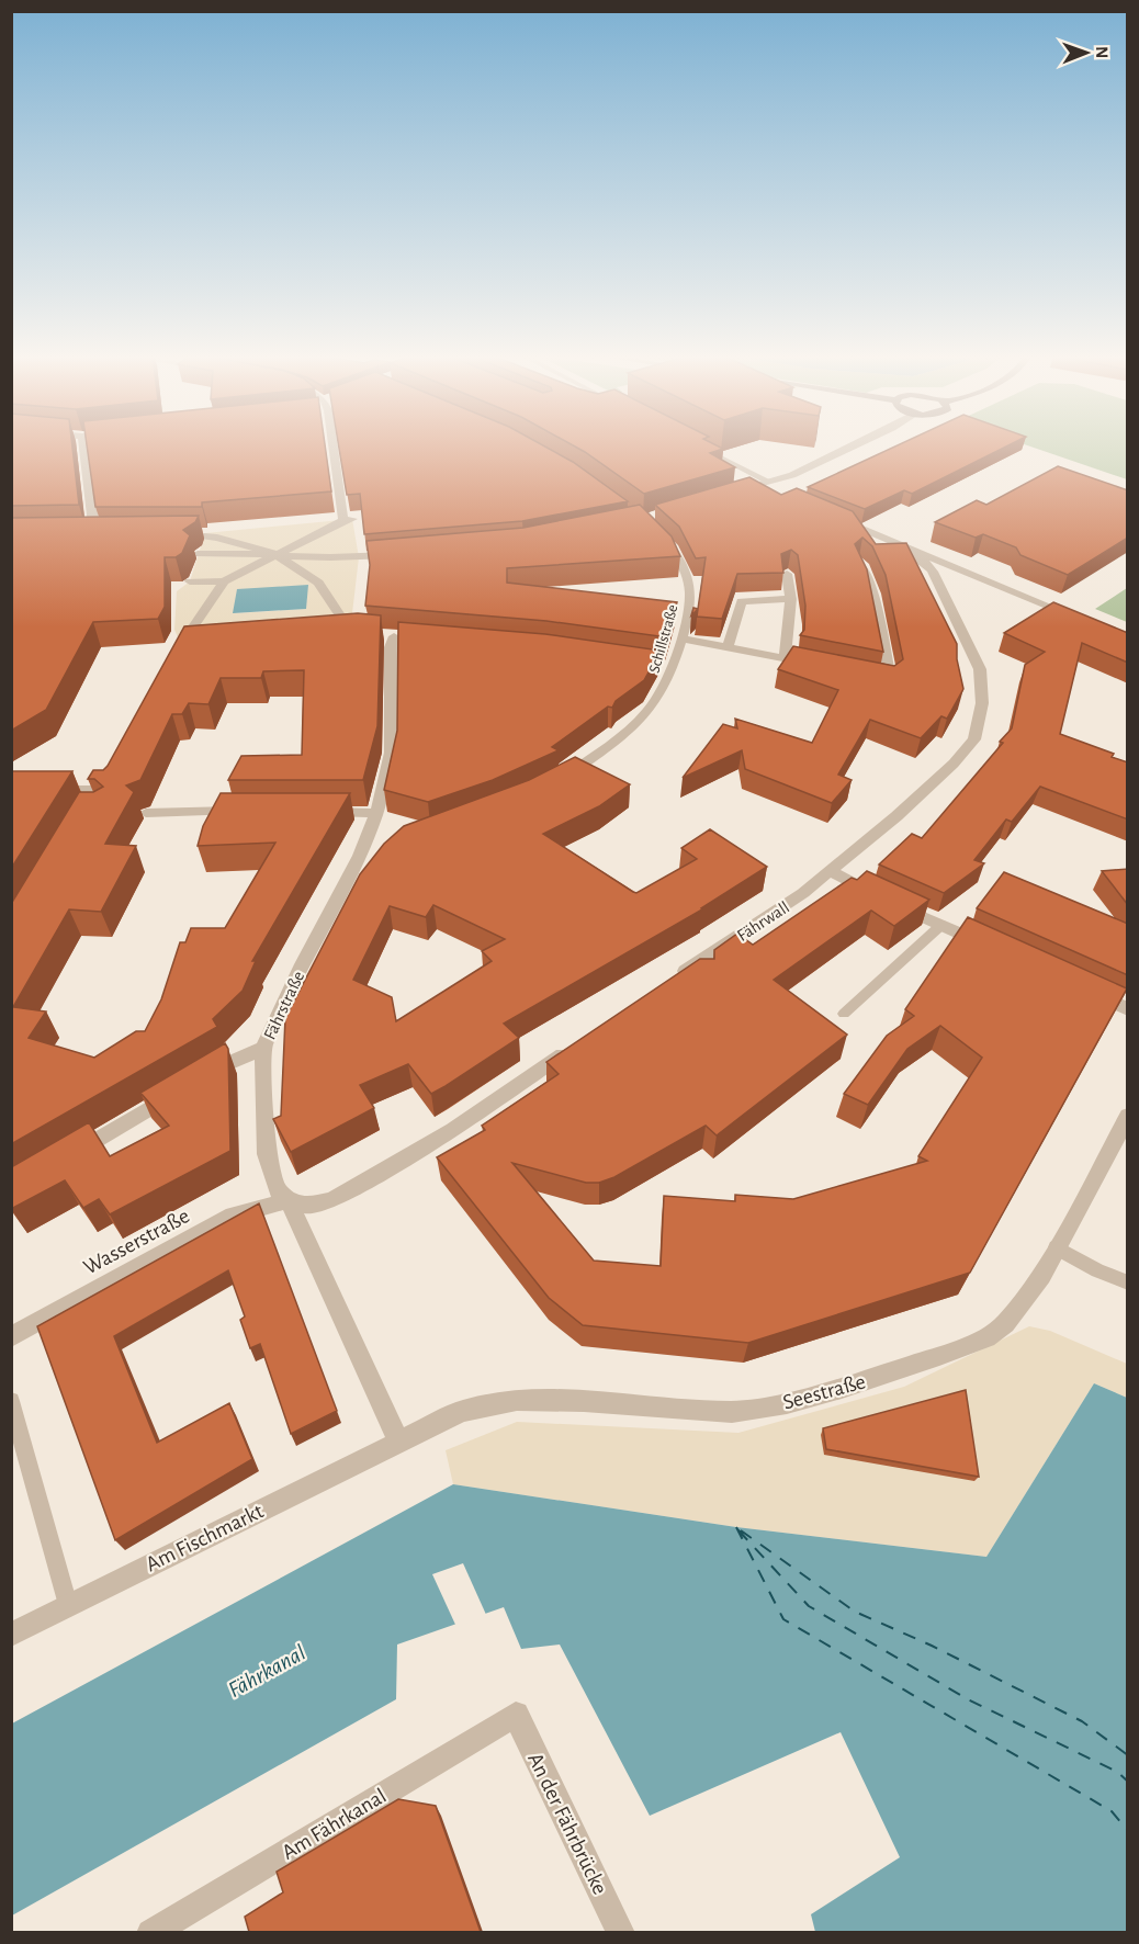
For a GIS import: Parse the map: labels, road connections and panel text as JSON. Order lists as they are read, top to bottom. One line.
{"streets":{"street":["Schillstraße","Fährwall","Fährstraße","Wasserstraße","Seestraße","Am Fischmarkt","Am Fährkanal","An der Fährbrücke"]},"crossings":[["Fährstraße","Wasserstraße"],["Fährstraße","Seestraße"],["Fährstraße","Am Fischmarkt"],["Seestraße","Am Fischmarkt"],["Am Fährkanal","An der Fährbrücke"]],"water":["Fährkanal"],"north":"right"}
